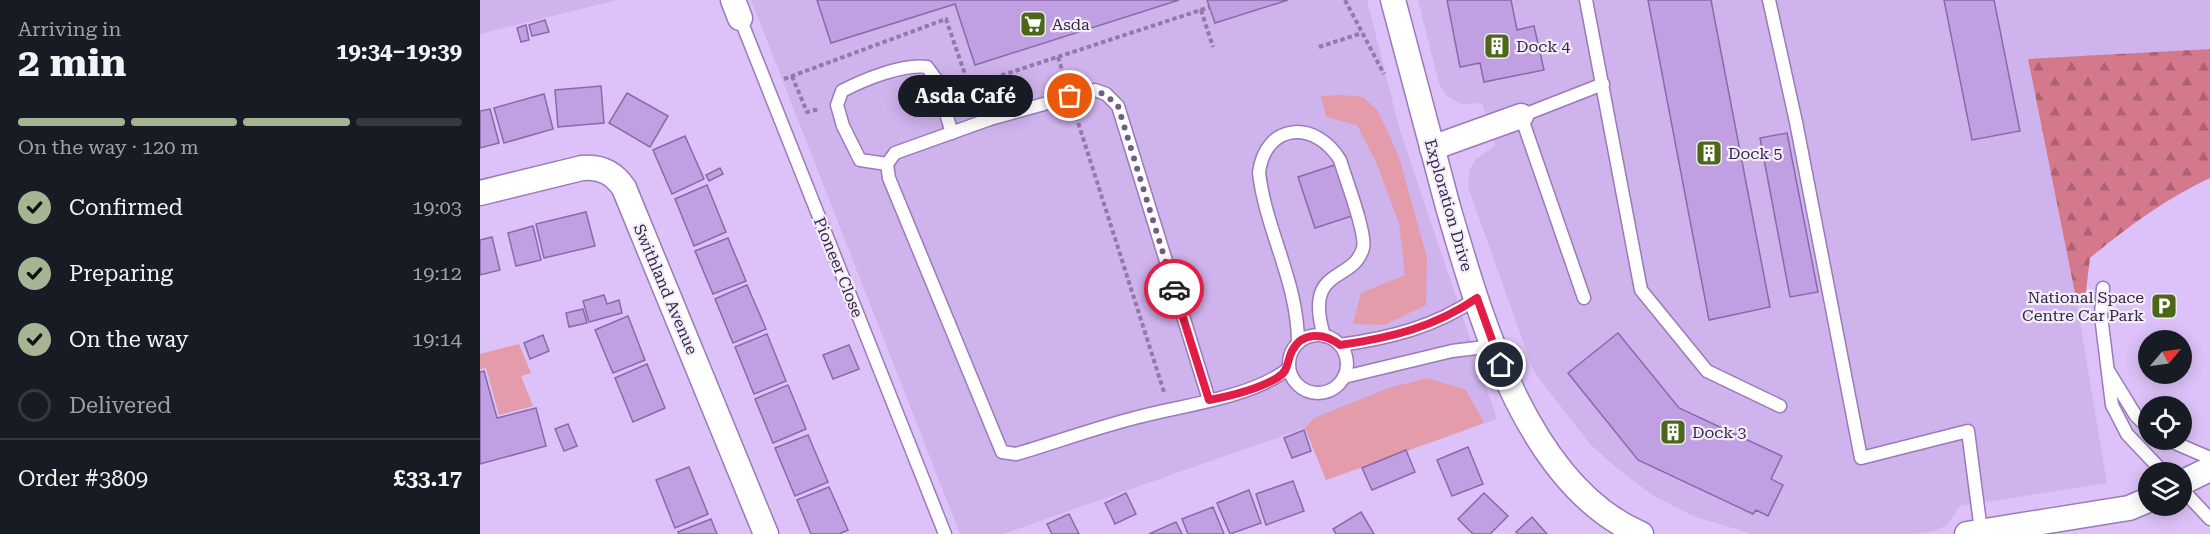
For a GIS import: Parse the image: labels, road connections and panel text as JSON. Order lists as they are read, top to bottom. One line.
{"streets":{"street":["Exploration Drive","Swithland Avenue"],"lane":["Pioneer Close"]},"places":{"supermarket":["Asda"],"building":["Dock 4","Dock 5","Dock 3"],"other":["Asda Café"],"parking":["National Space Centre Car Park"]},"north":"top right","page":{"heading":["2 min","Arriving in","19:34–19:39"],"panel":["Order #3809","£33.17"],"bubble":"Asda Café","bar":"On the way · 120 m","list":[["Confirmed","19:03"],["Preparing","19:12"],["On the way","19:14"],"Delivered"]}}
